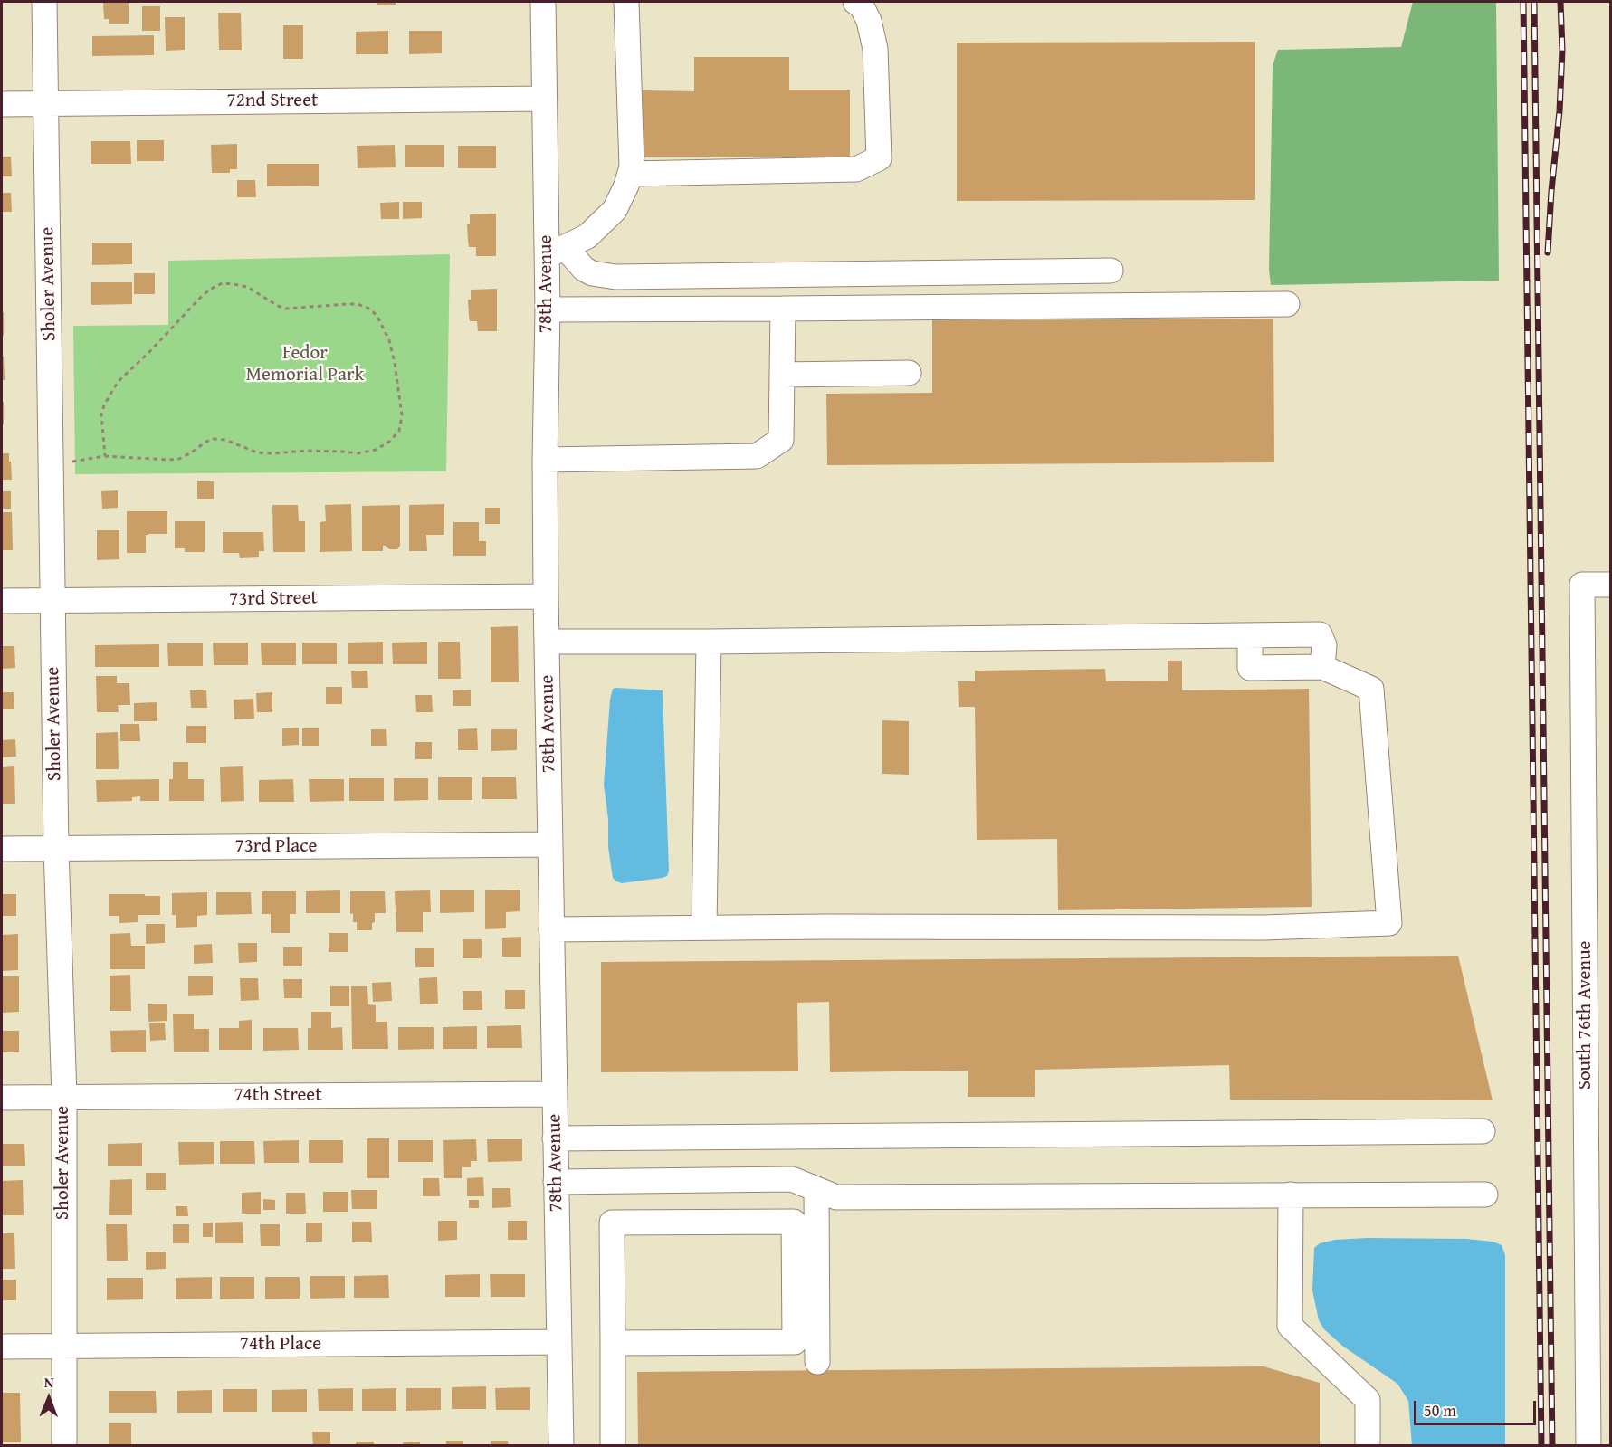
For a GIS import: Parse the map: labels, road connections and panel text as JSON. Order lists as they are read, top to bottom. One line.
{"streets":{"street":["72nd Street","Sholer Avenue","78th Avenue","73rd Street","73rd Place","South 76th Avenue","74th Street","74th Place"]},"crossings":[["72nd Street","Sholer Avenue"],["72nd Street","78th Avenue"],["Sholer Avenue","73rd Street"],["Sholer Avenue","73rd Place"],["Sholer Avenue","74th Street"],["Sholer Avenue","74th Place"],["78th Avenue","73rd Street"],["78th Avenue","73rd Place"],["78th Avenue","74th Street"],["78th Avenue","74th Place"]],"parks":["Fedor Memorial Park"],"scale_bar":"50 m","north":"top"}
